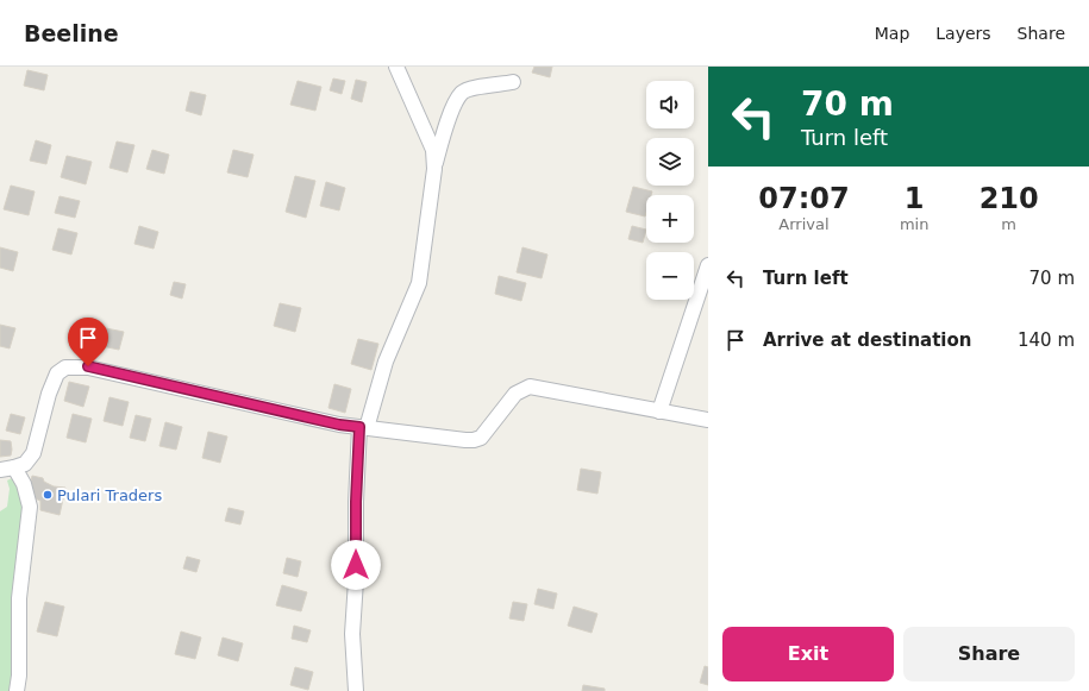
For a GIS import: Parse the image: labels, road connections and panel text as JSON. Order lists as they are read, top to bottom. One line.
{"places":["Pulari Traders"],"page":{"header":"Beeline","nav":["Map","Layers","Share"],"turn":["70 m","Turn left"],"map_buttons":["+","−"],"eta":["07:07","Arrival","1","min","210","m"],"list":[{"name":"Turn left","value":"70 m"},{"name":"Arrive at destination","value":"140 m"}],"buttons":["Exit","Share"]}}
